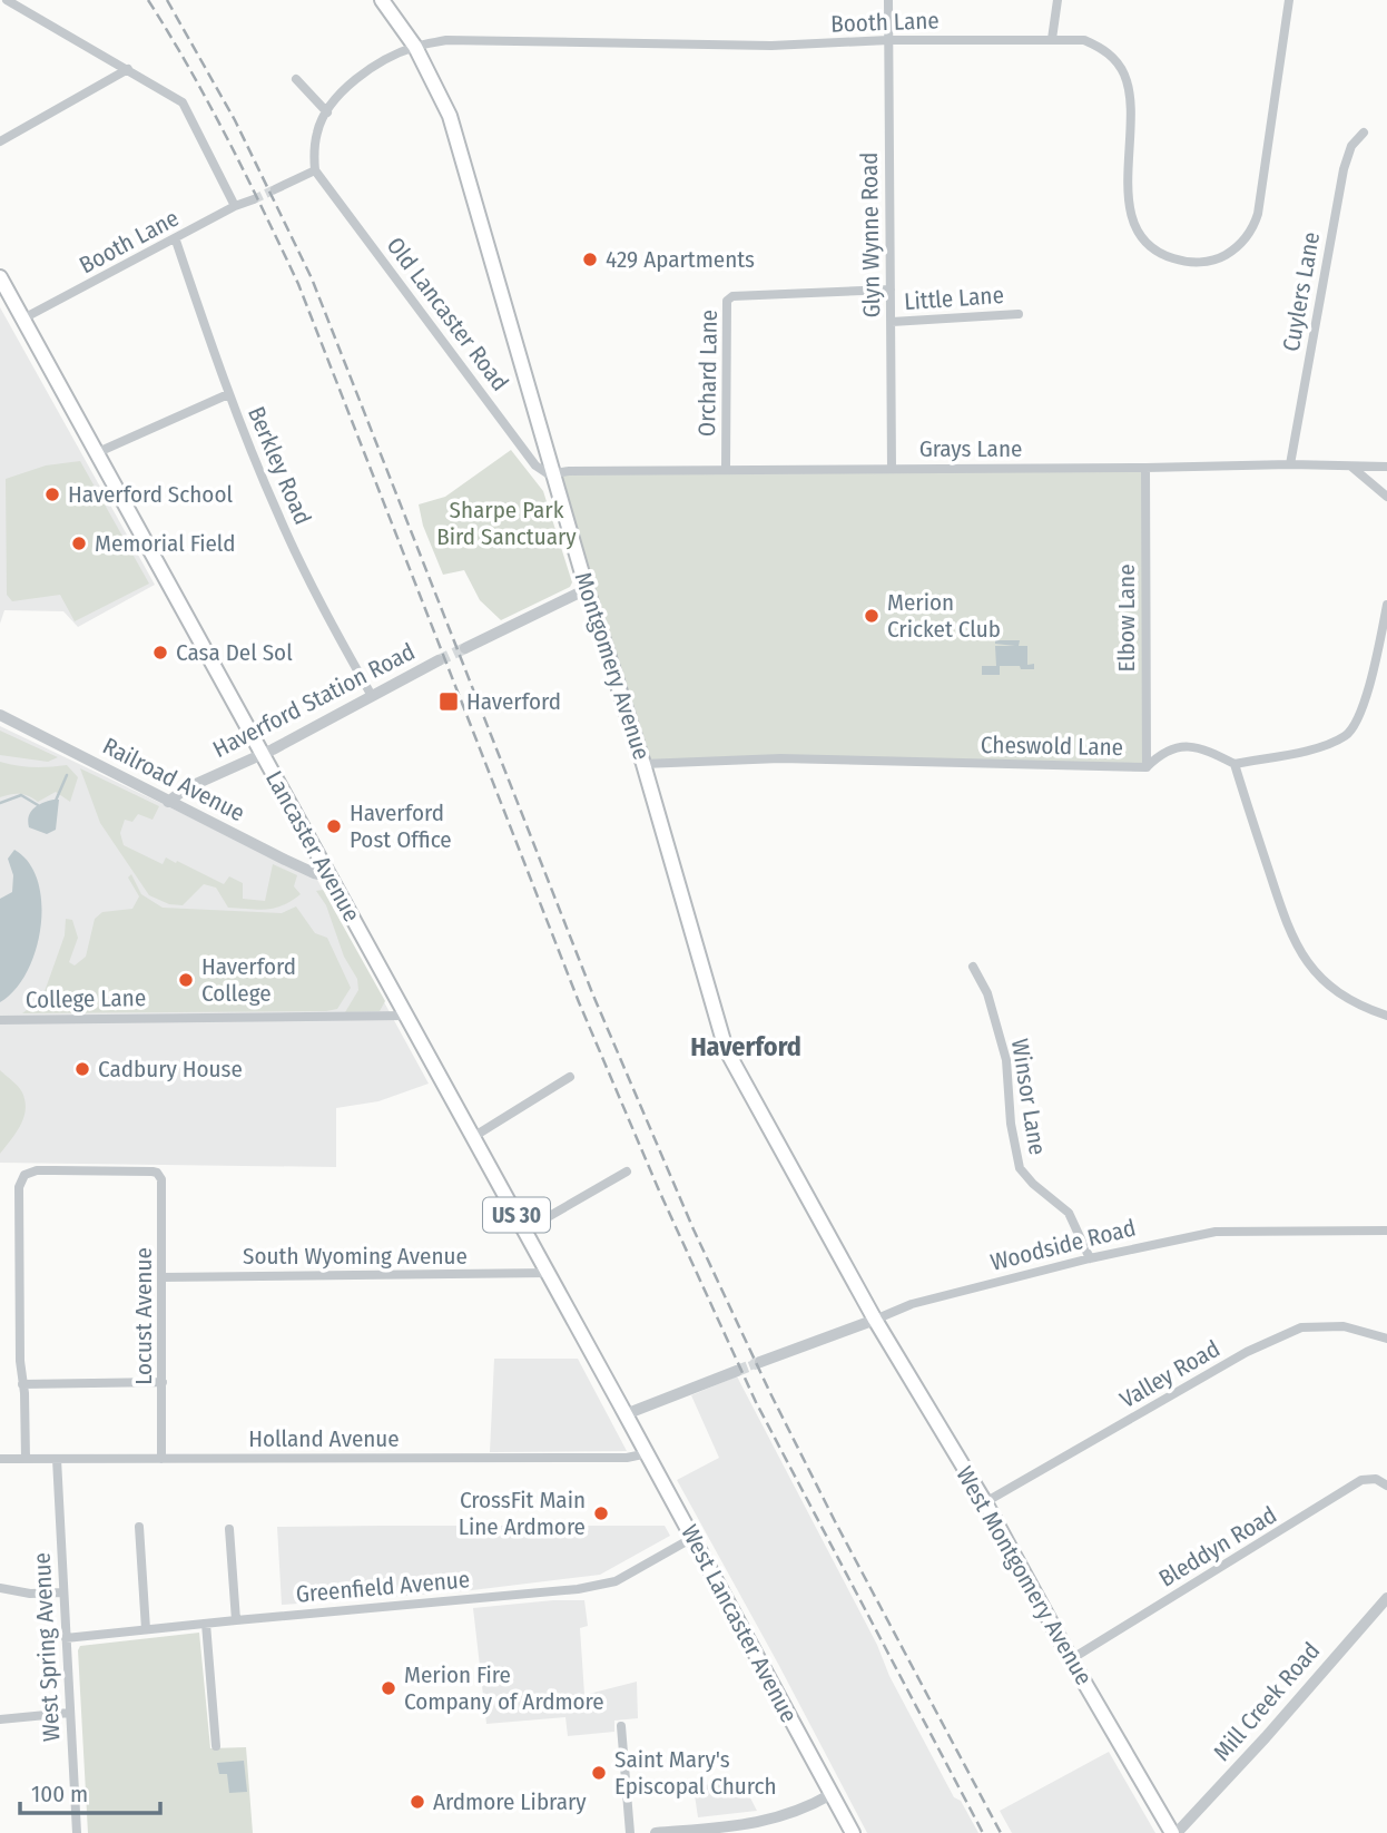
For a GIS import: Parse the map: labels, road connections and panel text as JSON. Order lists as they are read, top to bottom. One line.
{"streets":{"main road":["Montgomery Avenue","Lancaster Avenue","US 30","West Montgomery Avenue","West Lancaster Avenue"],"street":["Booth Lane","Glyn Wynne Road","Cuylers Lane","Little Lane","Old Lancaster Road","Orchard Lane","Grays Lane","Berkley Road","Elbow Lane","Haverford Station Road","Cheswold Lane","Railroad Avenue","College Lane","Winsor Lane","Woodside Road","South Wyoming Avenue","Locust Avenue","Valley Road","Holland Avenue","Bleddyn Road","Greenfield Avenue","West Spring Avenue","Mill Creek Road"]},"crossings":[["Booth Lane","Glyn Wynne Road"],["Booth Lane","Old Lancaster Road"],["Booth Lane","Berkley Road"],["Booth Lane","Montgomery Avenue"],["Booth Lane","Lancaster Avenue"],["Glyn Wynne Road","Little Lane"],["Glyn Wynne Road","Orchard Lane"],["Glyn Wynne Road","Grays Lane"],["Cuylers Lane","Grays Lane"],["Old Lancaster Road","Grays Lane"],["Old Lancaster Road","Montgomery Avenue"],["Orchard Lane","Grays Lane"],["Grays Lane","Elbow Lane"],["Grays Lane","Montgomery Avenue"],["Berkley Road","Haverford Station Road"],["Elbow Lane","Cheswold Lane"],["Montgomery Avenue","Cheswold Lane"],["Montgomery Avenue","Woodside Road"],["Montgomery Avenue","West Montgomery Avenue"],["Haverford Station Road","Railroad Avenue"],["Haverford Station Road","Lancaster Avenue"],["Railroad Avenue","Lancaster Avenue"],["Lancaster Avenue","College Lane"],["Lancaster Avenue","South Wyoming Avenue"],["Lancaster Avenue","West Lancaster Avenue"],["Winsor Lane","Woodside Road"],["Woodside Road","West Montgomery Avenue"],["South Wyoming Avenue","Locust Avenue"],["Locust Avenue","Holland Avenue"],["Valley Road","West Montgomery Avenue"],["Holland Avenue","West Lancaster Avenue"],["Holland Avenue","West Spring Avenue"],["Bleddyn Road","West Montgomery Avenue"],["West Montgomery Avenue","Mill Creek Road"],["Greenfield Avenue","West Lancaster Avenue"],["Greenfield Avenue","West Spring Avenue"]],"districts":["Haverford"],"parks":["Sharpe Park Bird Sanctuary"],"places":{"other":["429 Apartments","Haverford School","Memorial Field","Merion Cricket Club","Casa Del Sol","Haverford Post Office","Haverford College","Cadbury House","CrossFit Main Line Ardmore","Merion Fire Company of Ardmore","Saint Mary's Episcopal Church","Ardmore Library"],"transit":["Haverford"]},"scale_bar":"100 m"}
